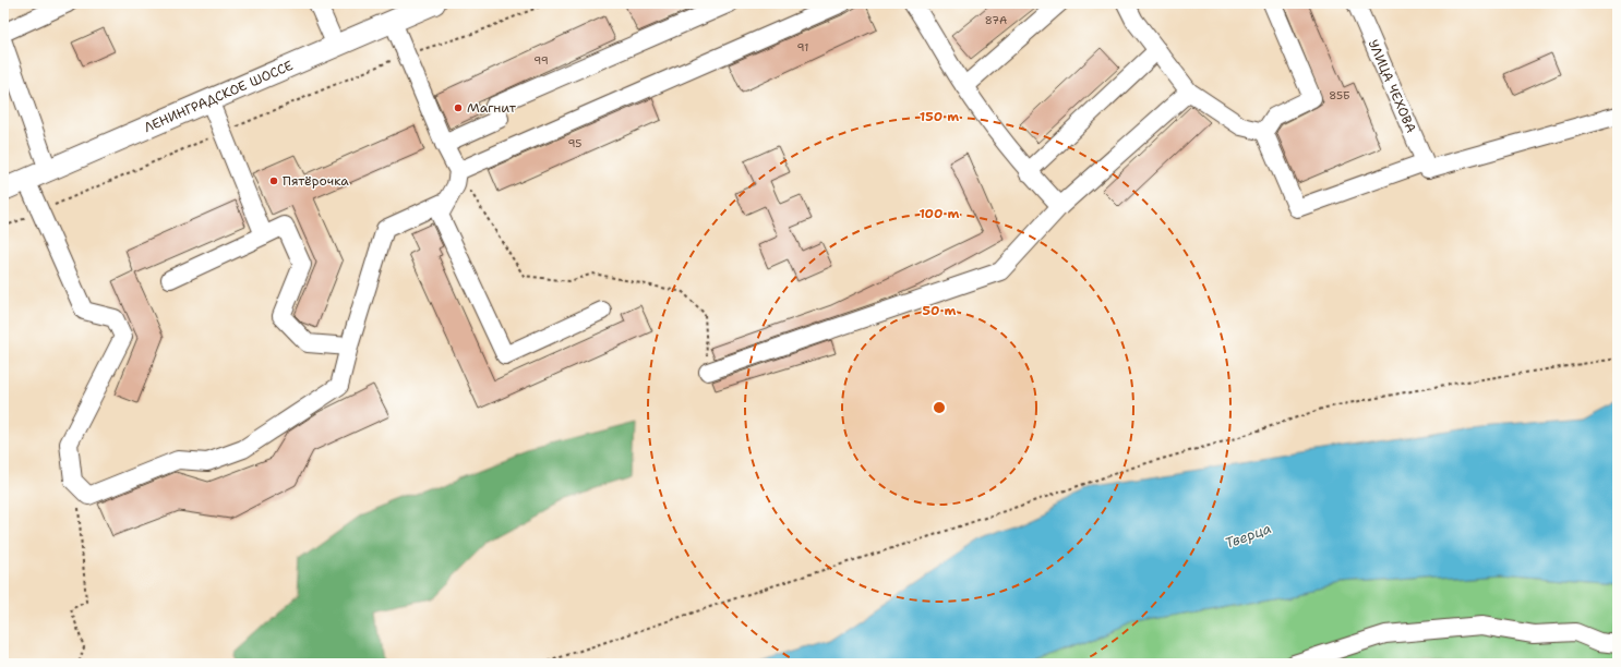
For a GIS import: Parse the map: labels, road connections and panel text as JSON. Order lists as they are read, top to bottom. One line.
{"streets":{"main road":["ЛЕНИНГРАДСКОЕ ШОССЕ"],"street":["УЛИЦА ЧЕХОВА"]},"water":["Тверца"],"places":["Магнит","Пятёрочка"],"house_numbers":["87А","91","99","85Б","95"],"rings":["150 m","100 m","50 m"]}
